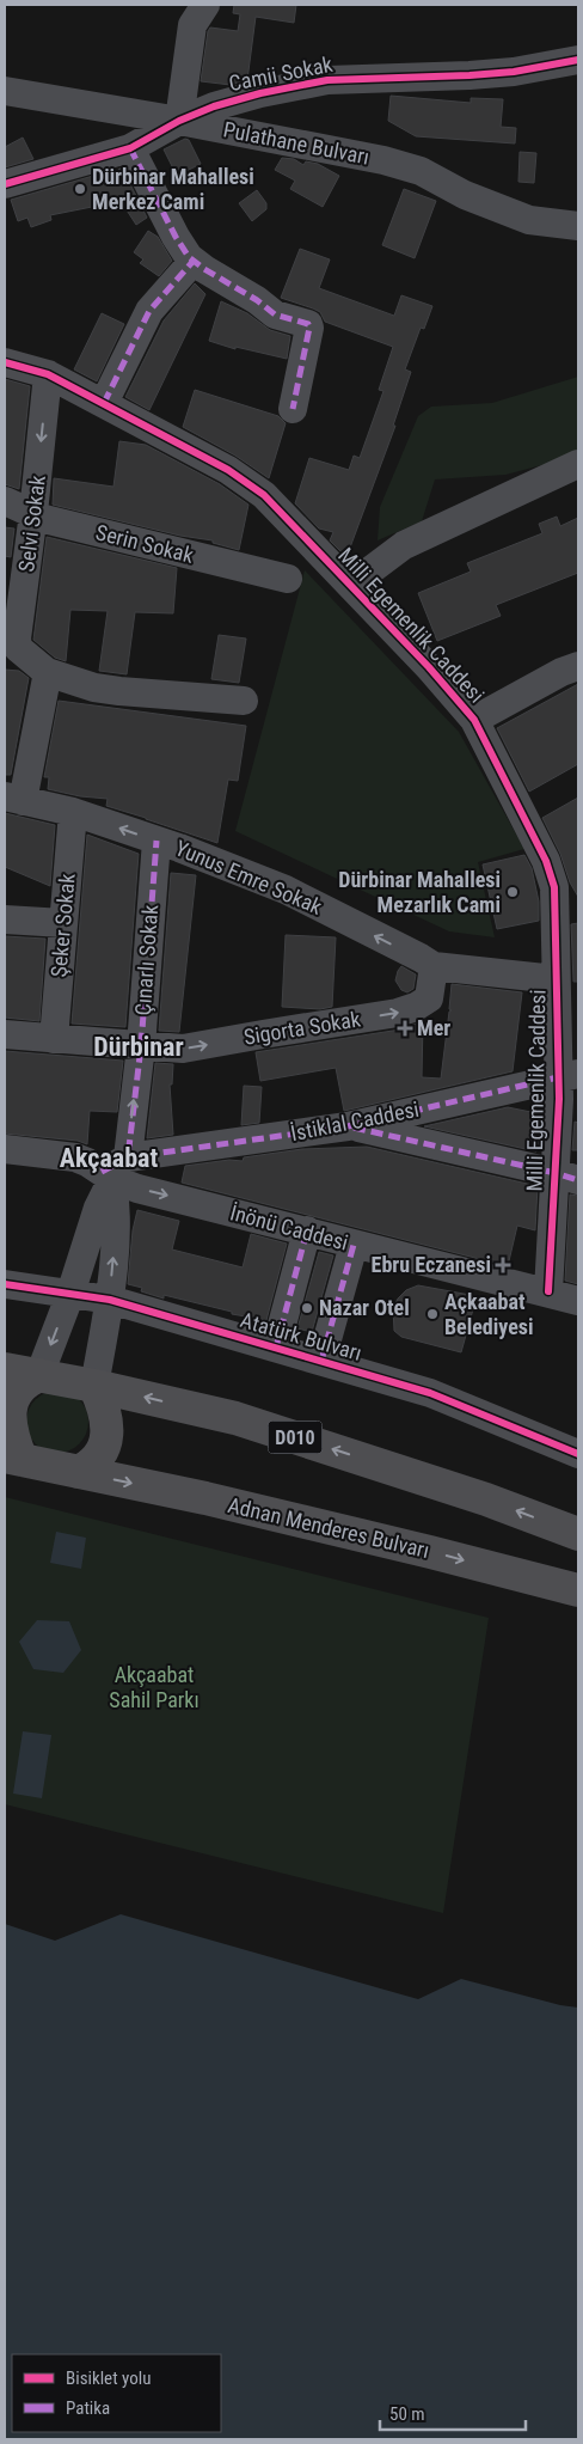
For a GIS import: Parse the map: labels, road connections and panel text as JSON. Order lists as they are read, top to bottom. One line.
{"streets":{"highway":["D010","Adnan Menderes Bulvarı"],"street":["Camii Sokak","Pulathane Bulvarı","Selvi Sokak","Serin Sokak","Milli Egemenlik Caddesi","Yunus Emre Sokak","Şeker Sokak","Çınarlı Sokak","Sigorta Sokak","İstiklal Caddesi","İnönü Caddesi","Atatürk Bulvarı"]},"crossings":[["Camii Sokak","Pulathane Bulvarı"],["Selvi Sokak","Serin Sokak"],["Selvi Sokak","Milli Egemenlik Caddesi"],["Milli Egemenlik Caddesi","Yunus Emre Sokak"],["Milli Egemenlik Caddesi","İstiklal Caddesi"],["Milli Egemenlik Caddesi","İnönü Caddesi"],["Yunus Emre Sokak","Şeker Sokak"],["Yunus Emre Sokak","Çınarlı Sokak"],["Yunus Emre Sokak","Sigorta Sokak"],["Çınarlı Sokak","Sigorta Sokak"],["Çınarlı Sokak","İstiklal Caddesi"],["Çınarlı Sokak","İnönü Caddesi"],["İstiklal Caddesi","İnönü Caddesi"],["D010","Adnan Menderes Bulvarı"]],"one_way":["Selvi Sokak","Çınarlı Sokak","Sigorta Sokak"],"districts":["Dürbinar","Akçaabat"],"parks":["Akçaabat Sahil Parkı"],"places":{"other":["Dürbinar Mahallesi Merkez Cami","Dürbinar Mahallesi Mezarlık Cami","Nazar Otel","Açkaabat Belediyesi"],"health":["Mer","Ebru Eczanesi"]},"legend":["Bisiklet yolu","Patika"],"scale_bar":"50 m"}
